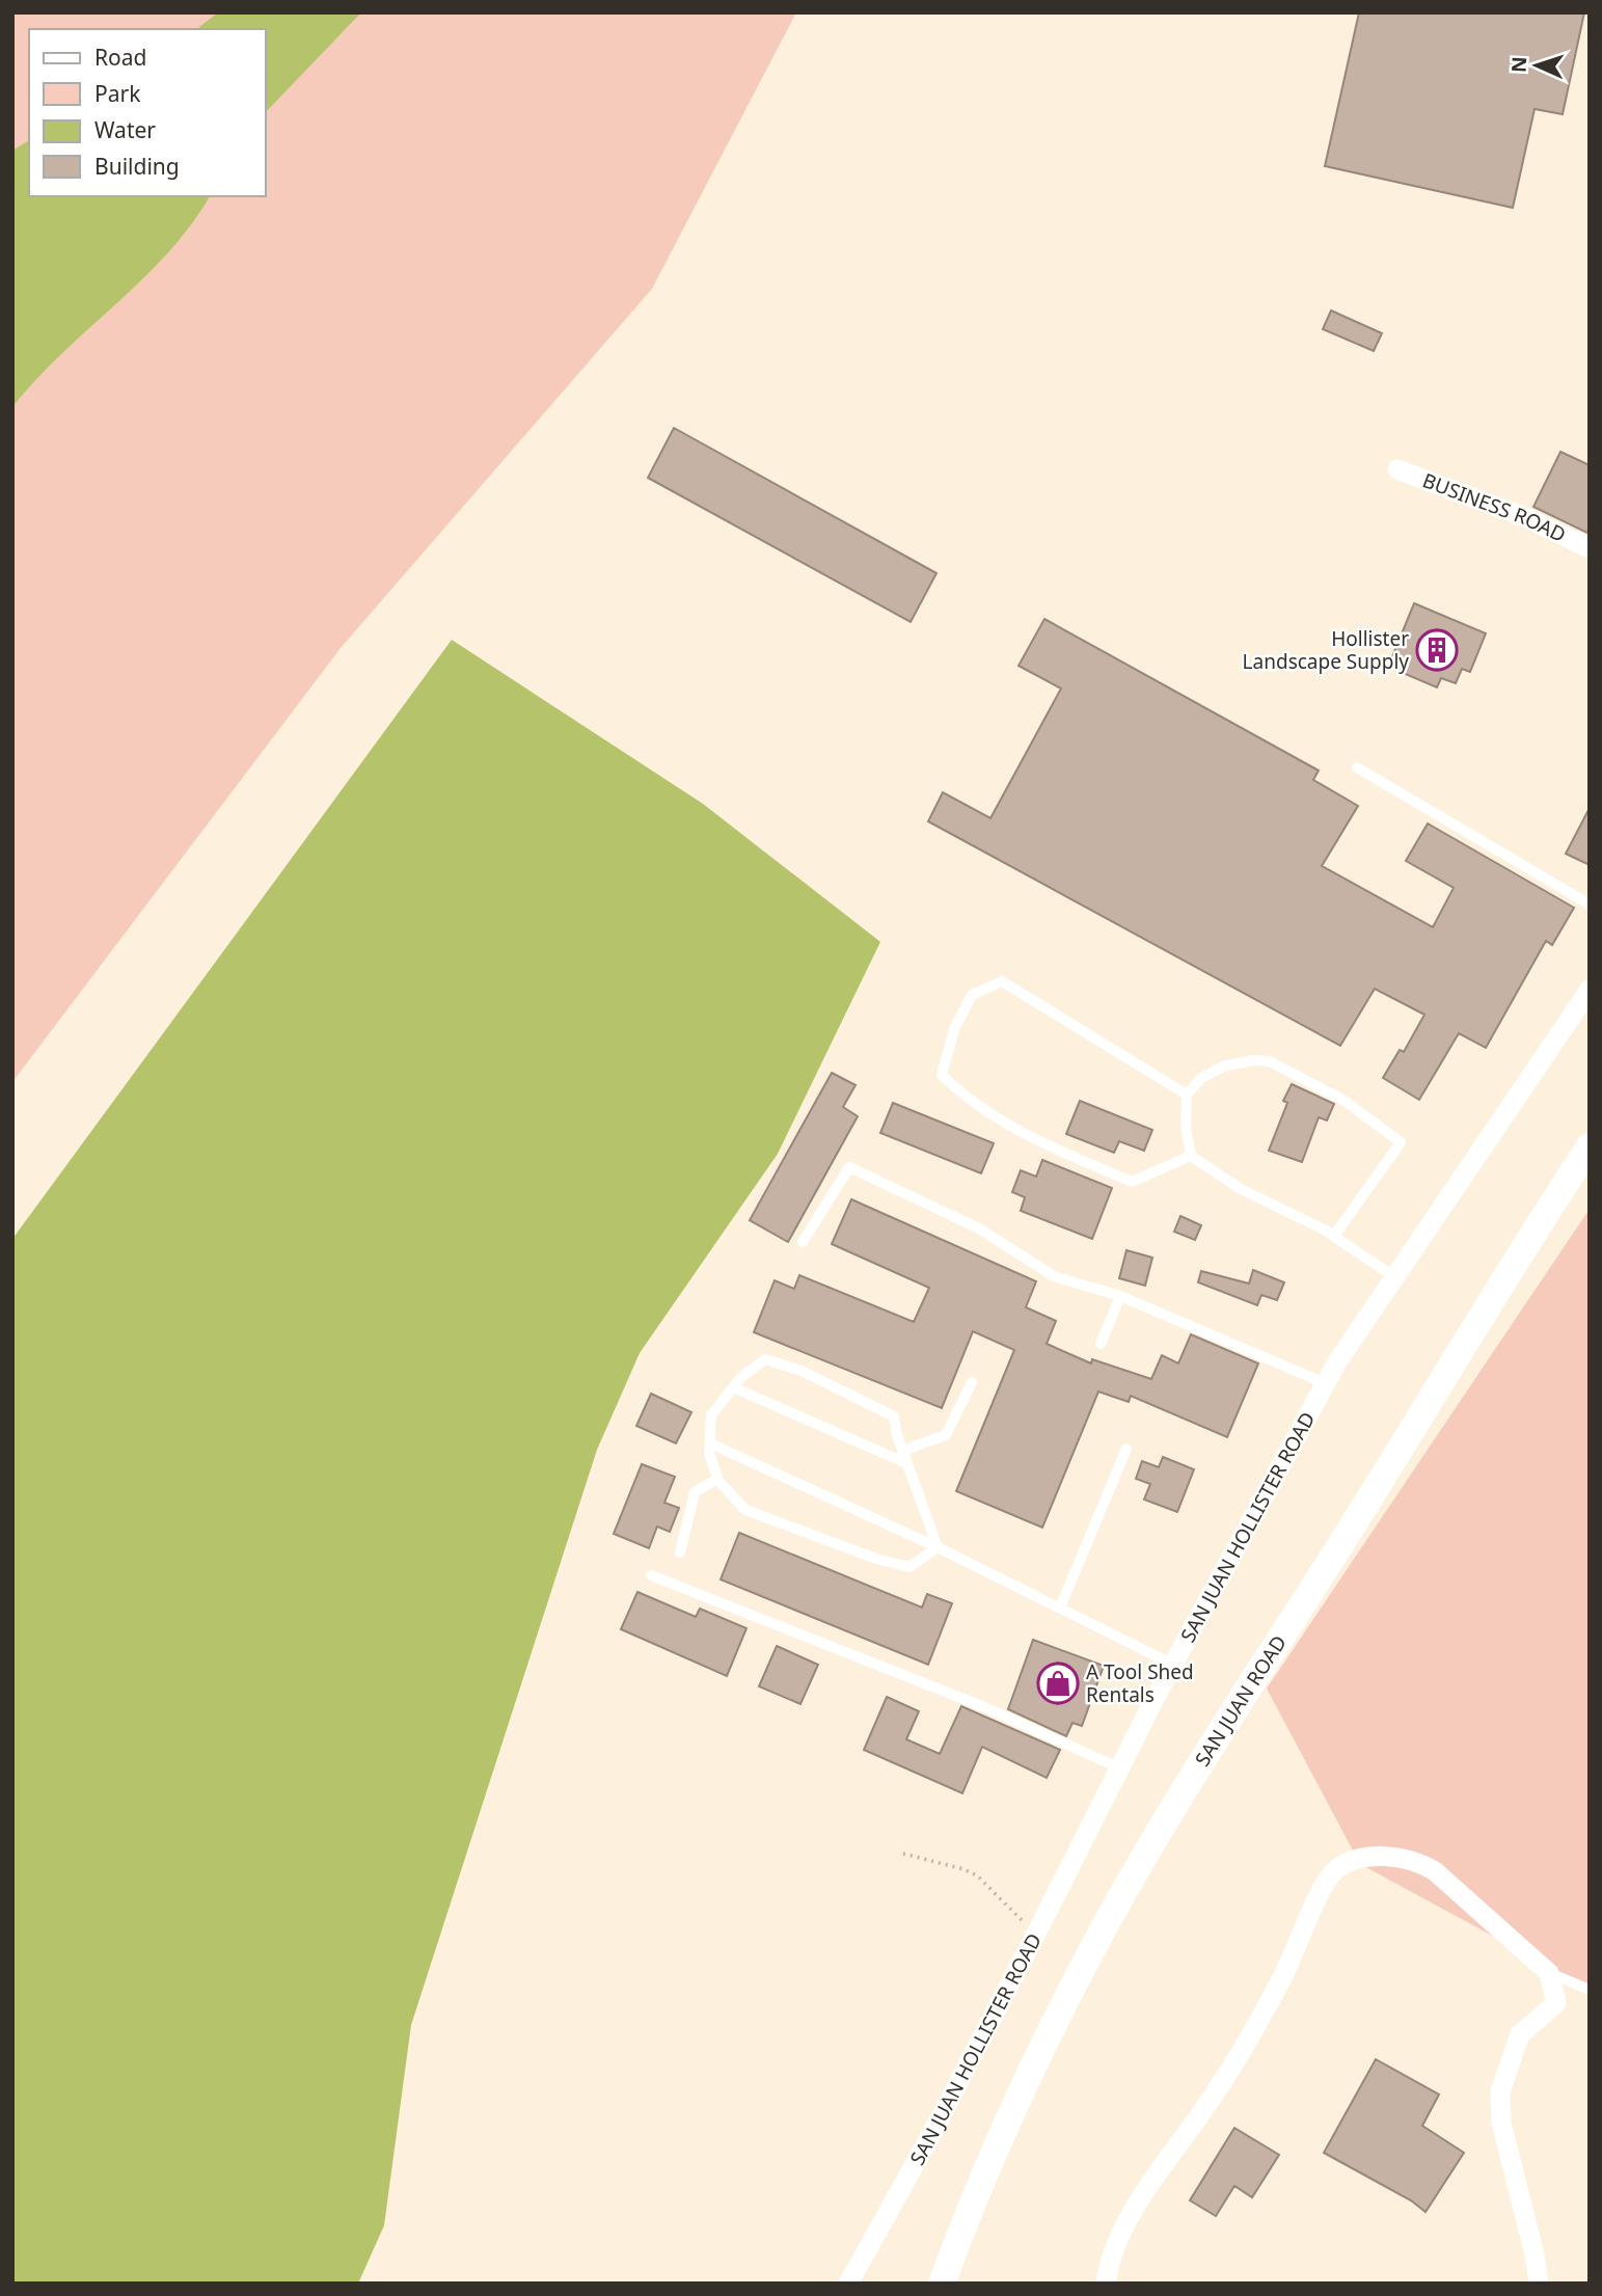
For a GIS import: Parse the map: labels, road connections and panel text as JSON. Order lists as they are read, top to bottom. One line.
{"streets":{"main road":["SAN JUAN ROAD"],"street":["BUSINESS ROAD","SAN JUAN HOLLISTER ROAD"]},"places":{"building":["Hollister Landscape Supply"],"shop":["A Tool Shed Rentals"]},"legend":["Road","Park","Water","Building"],"north":"left"}
